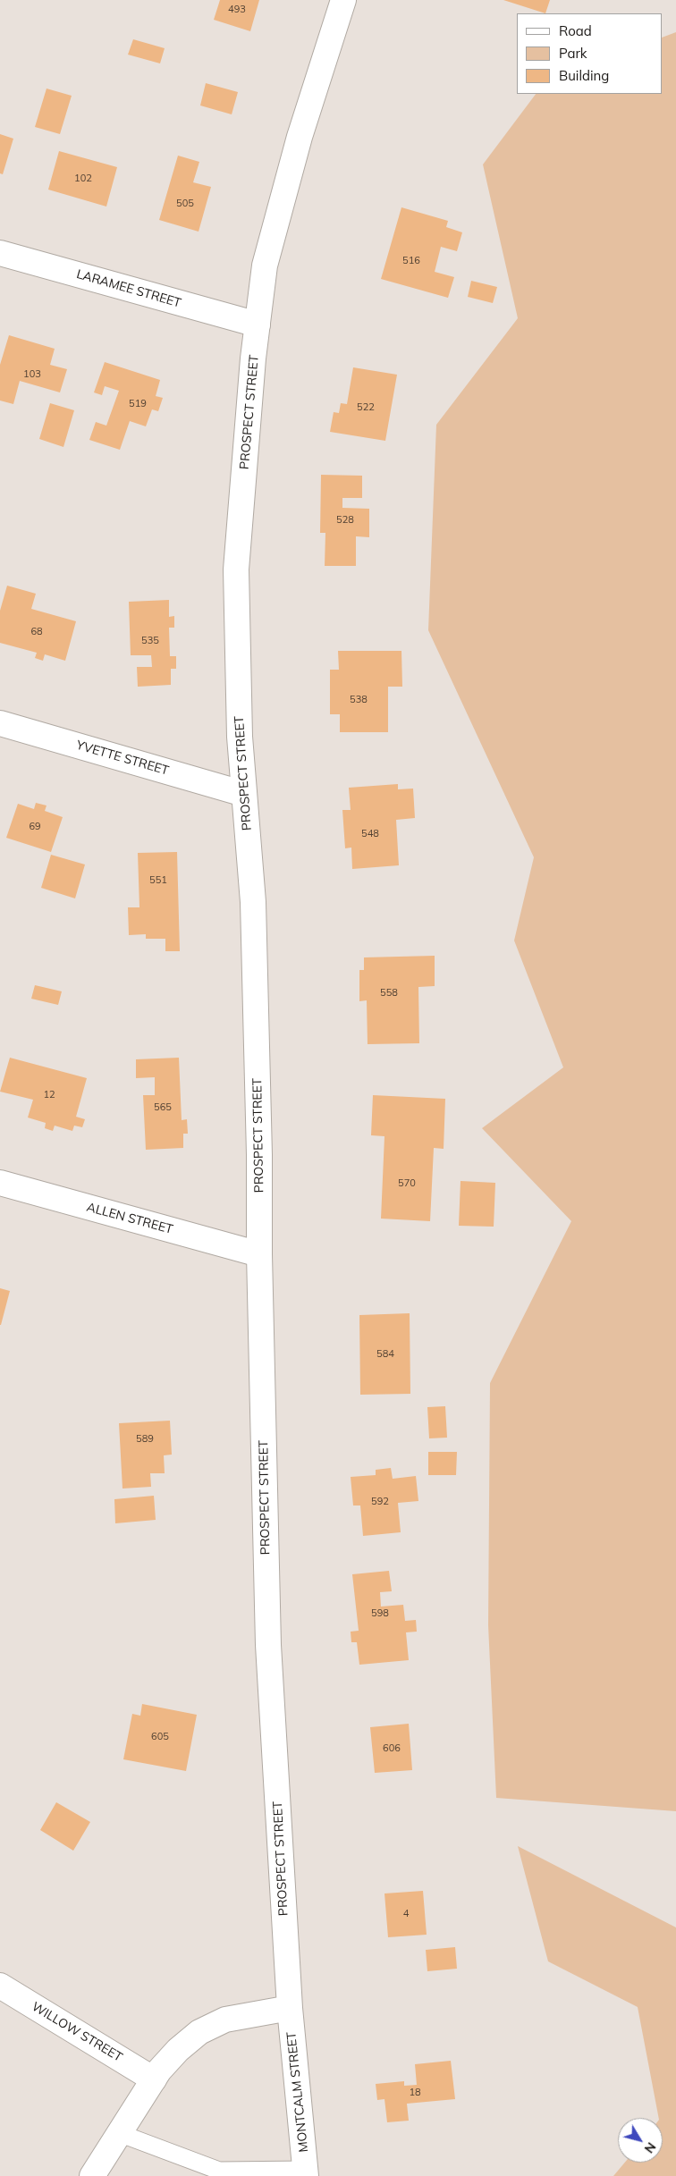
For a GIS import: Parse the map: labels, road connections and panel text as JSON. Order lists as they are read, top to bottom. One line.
{"streets":{"main road":["LARAMEE STREET","PROSPECT STREET","YVETTE STREET","ALLEN STREET","WILLOW STREET","MONTCALM STREET"]},"crossings":[["LARAMEE STREET","PROSPECT STREET"],["PROSPECT STREET","YVETTE STREET"],["PROSPECT STREET","ALLEN STREET"],["PROSPECT STREET","MONTCALM STREET"]],"house_numbers":["493","102","505","516","103","519","522","528","68","535","538","69","548","551","558","12","565","570","584","589","592","598","605","606","4","18"],"legend":["Road","Park","Building"],"north":"bottom right"}
